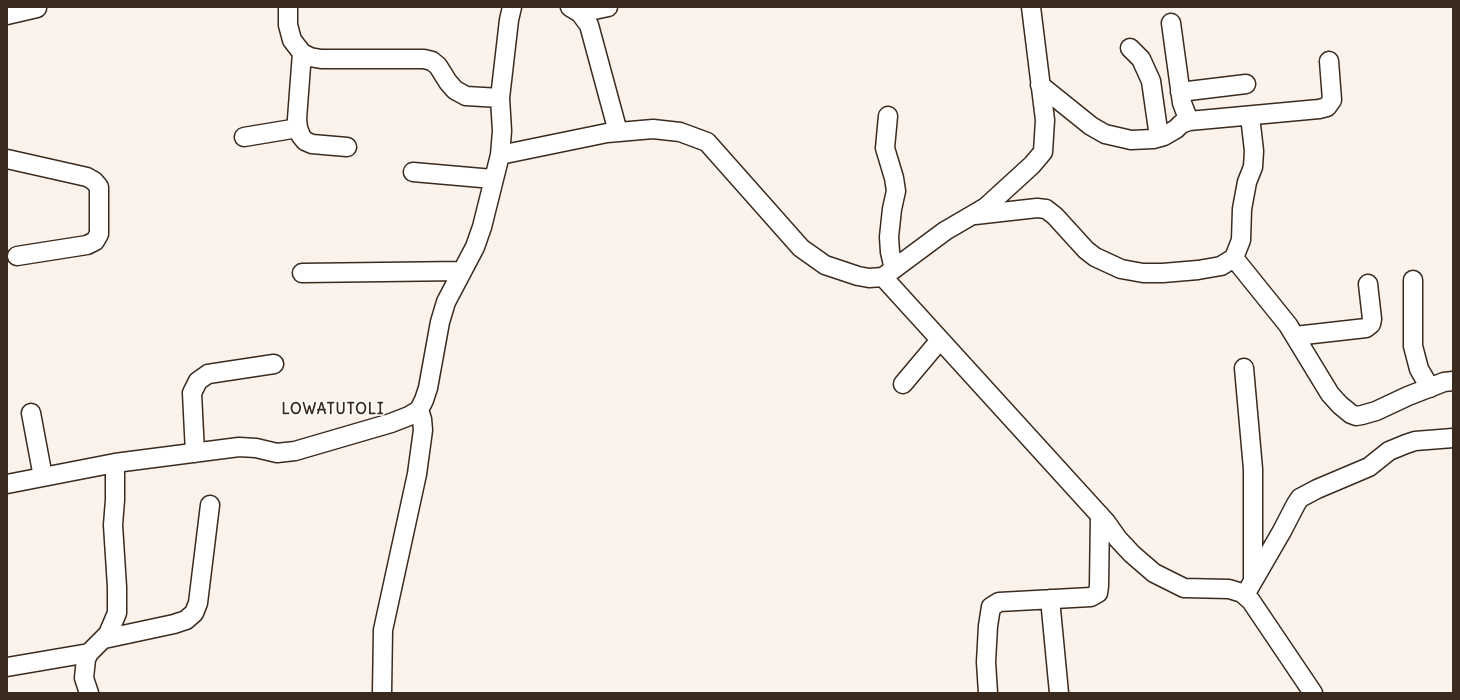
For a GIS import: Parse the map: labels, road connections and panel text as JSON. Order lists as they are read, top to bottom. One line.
{"districts":["LOWATUTOLI"]}
